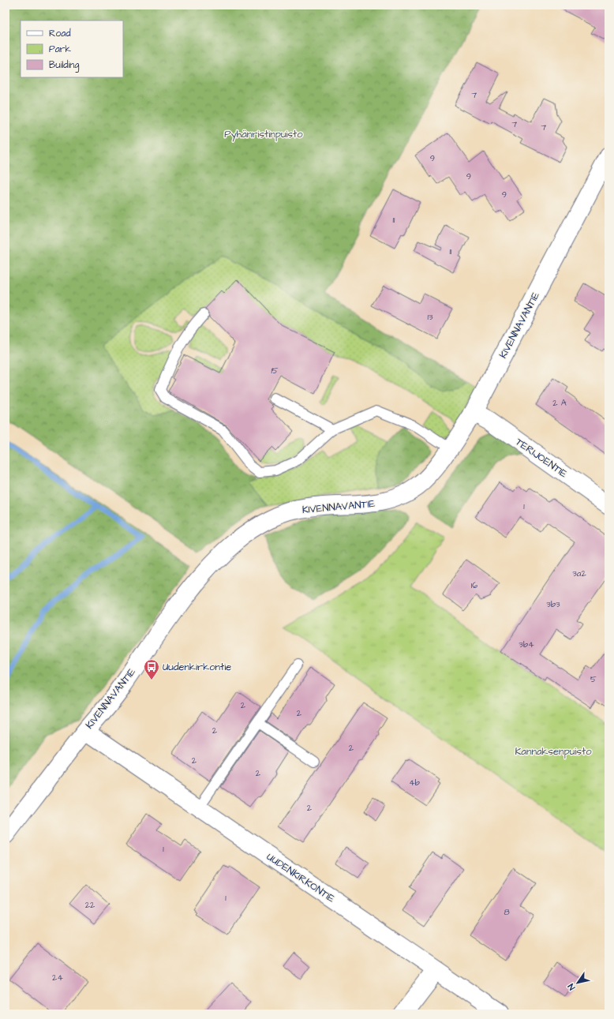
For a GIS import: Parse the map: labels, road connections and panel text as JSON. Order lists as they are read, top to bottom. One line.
{"streets":{"street":["KIVENNAVANTIE","TERIJOENTIE","UUDENKIRKONTIE"]},"crossings":[["KIVENNAVANTIE","TERIJOENTIE"],["KIVENNAVANTIE","UUDENKIRKONTIE"]],"parks":["Pyhänristinpuisto","Kannaksenpuisto"],"places":{"bus stop":["Uudenkirkontie"]},"house_numbers":["7","7","7","9","9","9","11","11","13","15","2 A","1","3a2","16","3b3","3b4","5","2","2","2","2","2","2","4b","2","1","1","22","8","24"],"legend":["Road","Park","Building"],"north":"bottom left"}
